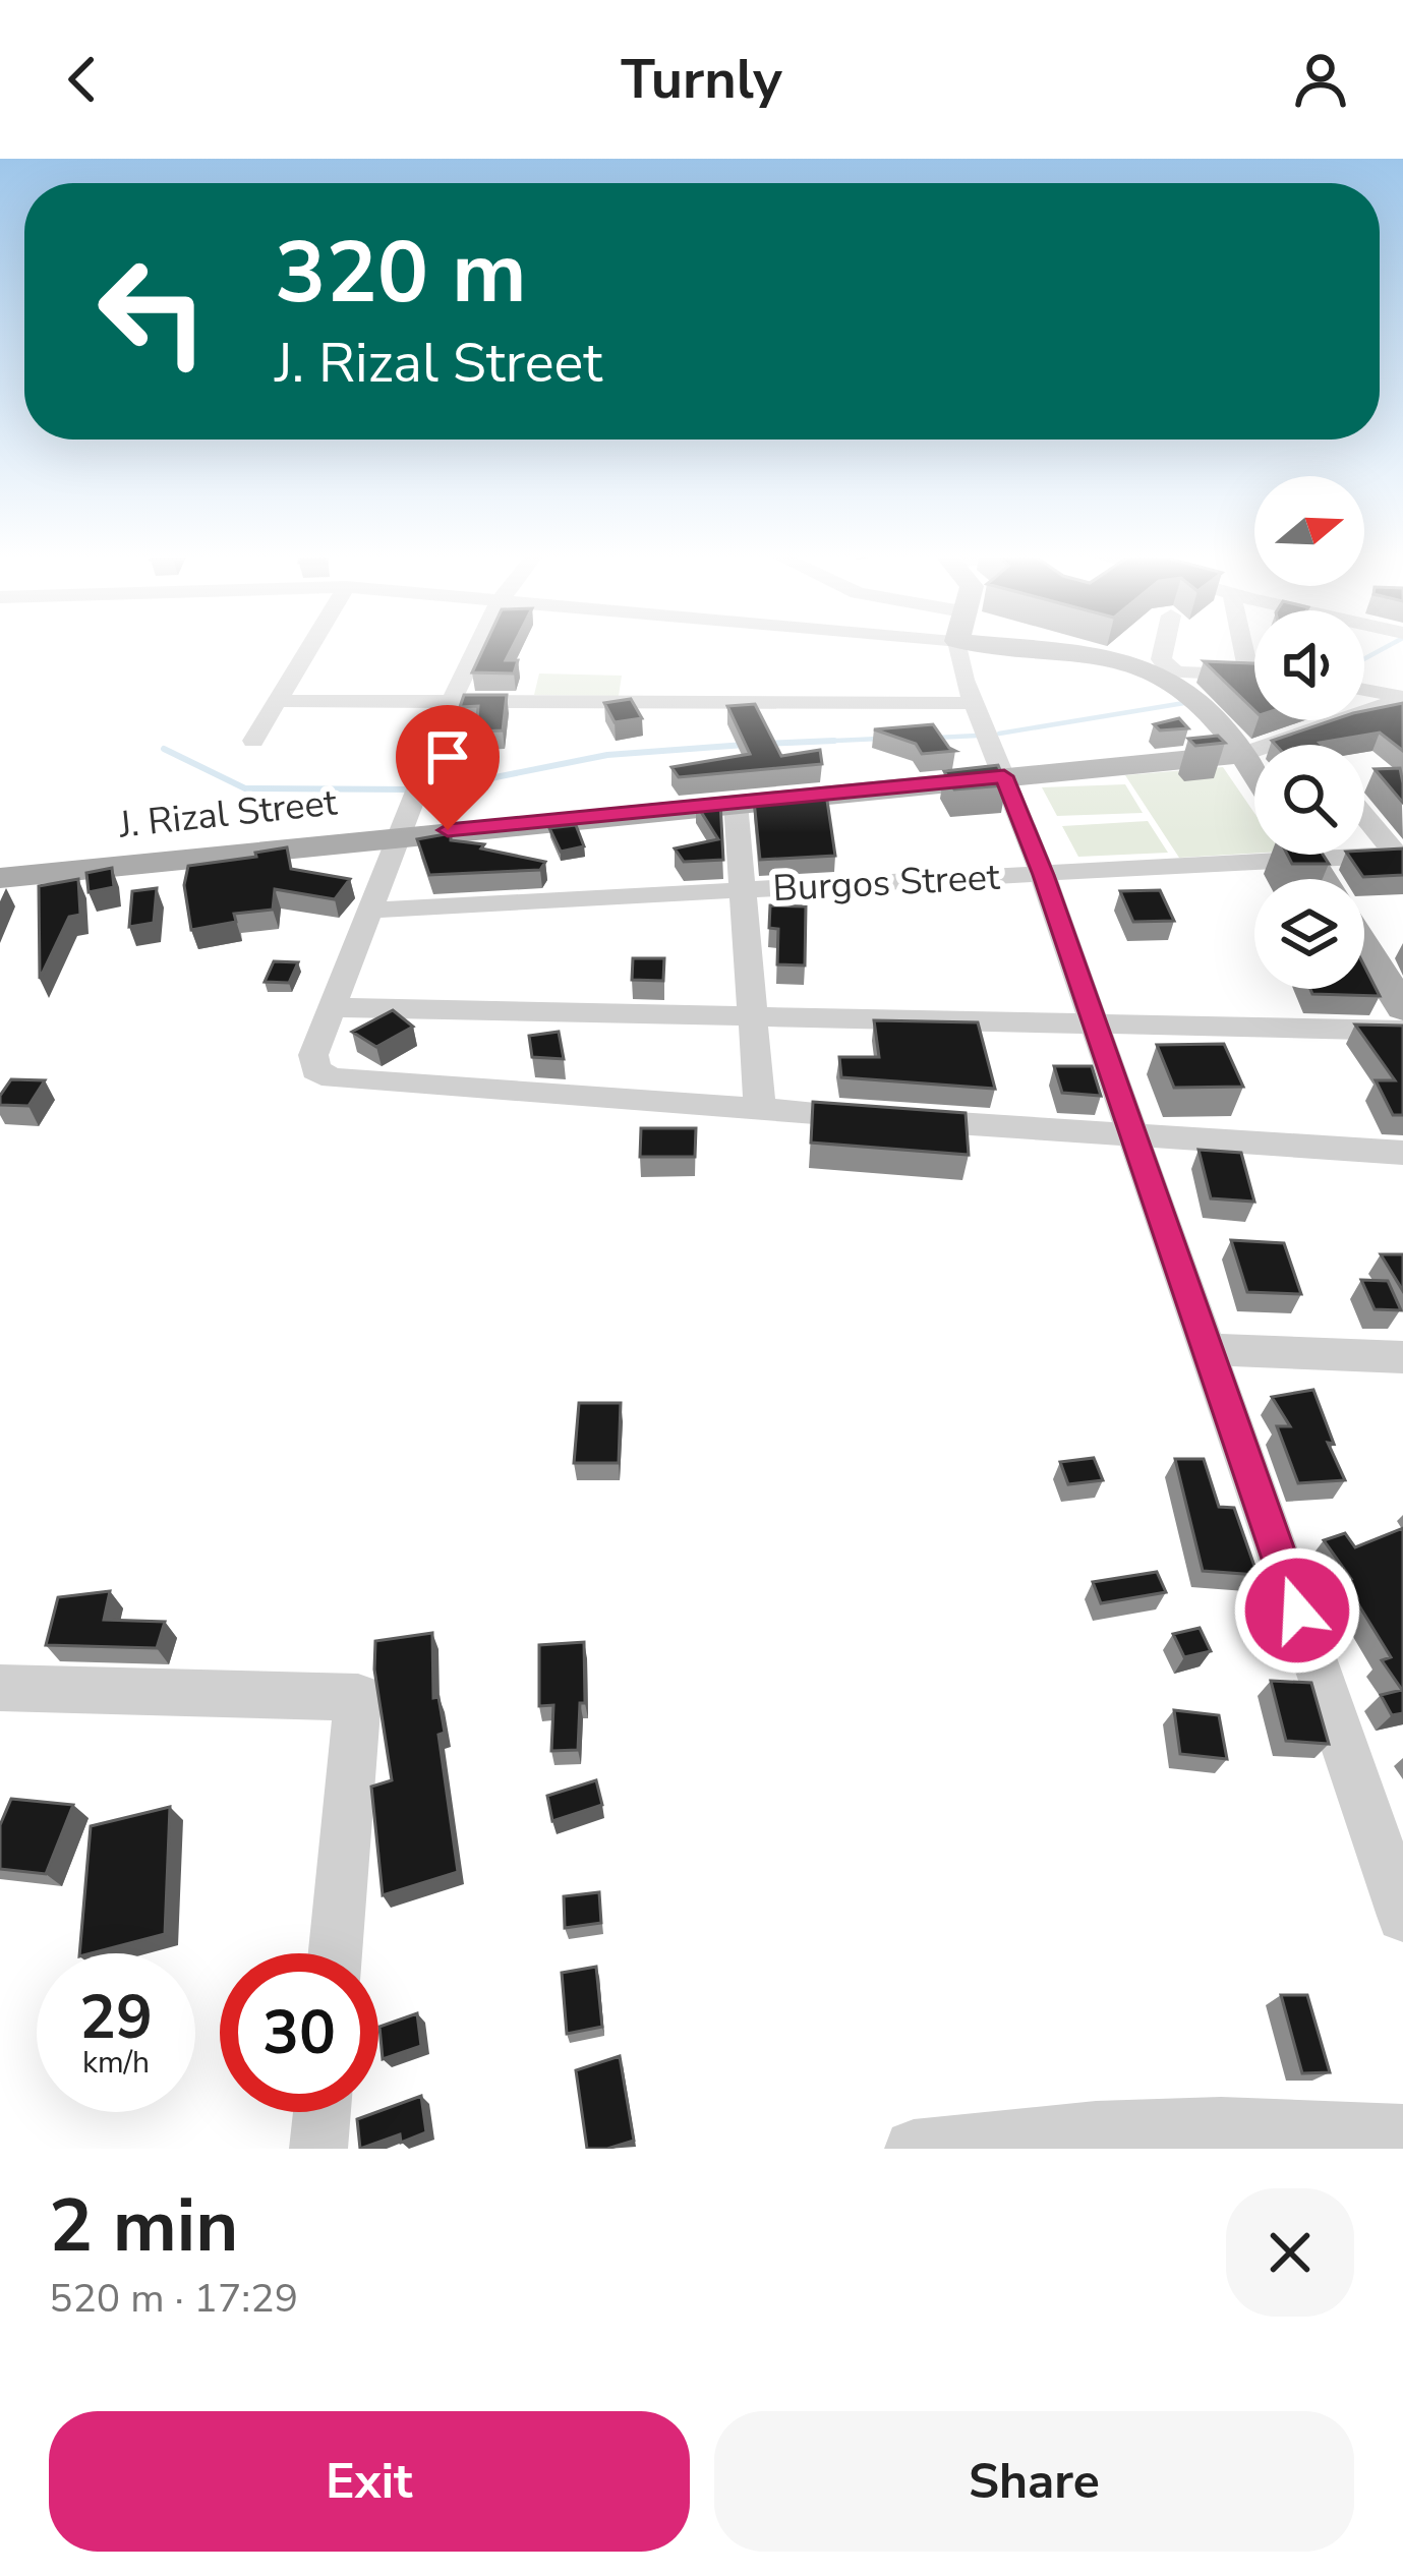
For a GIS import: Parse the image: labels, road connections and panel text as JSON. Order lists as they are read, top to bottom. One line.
{"streets":{"main road":["J. Rizal Street"],"street":["Burgos Street"]},"north":"right","page":{"header":"Turnly","turn":["320 m","J. Rizal Street"],"speed":"29 km/h","limit":"30","heading":["2 min","520 m · 17:29"],"buttons":["Exit","Share"]}}
